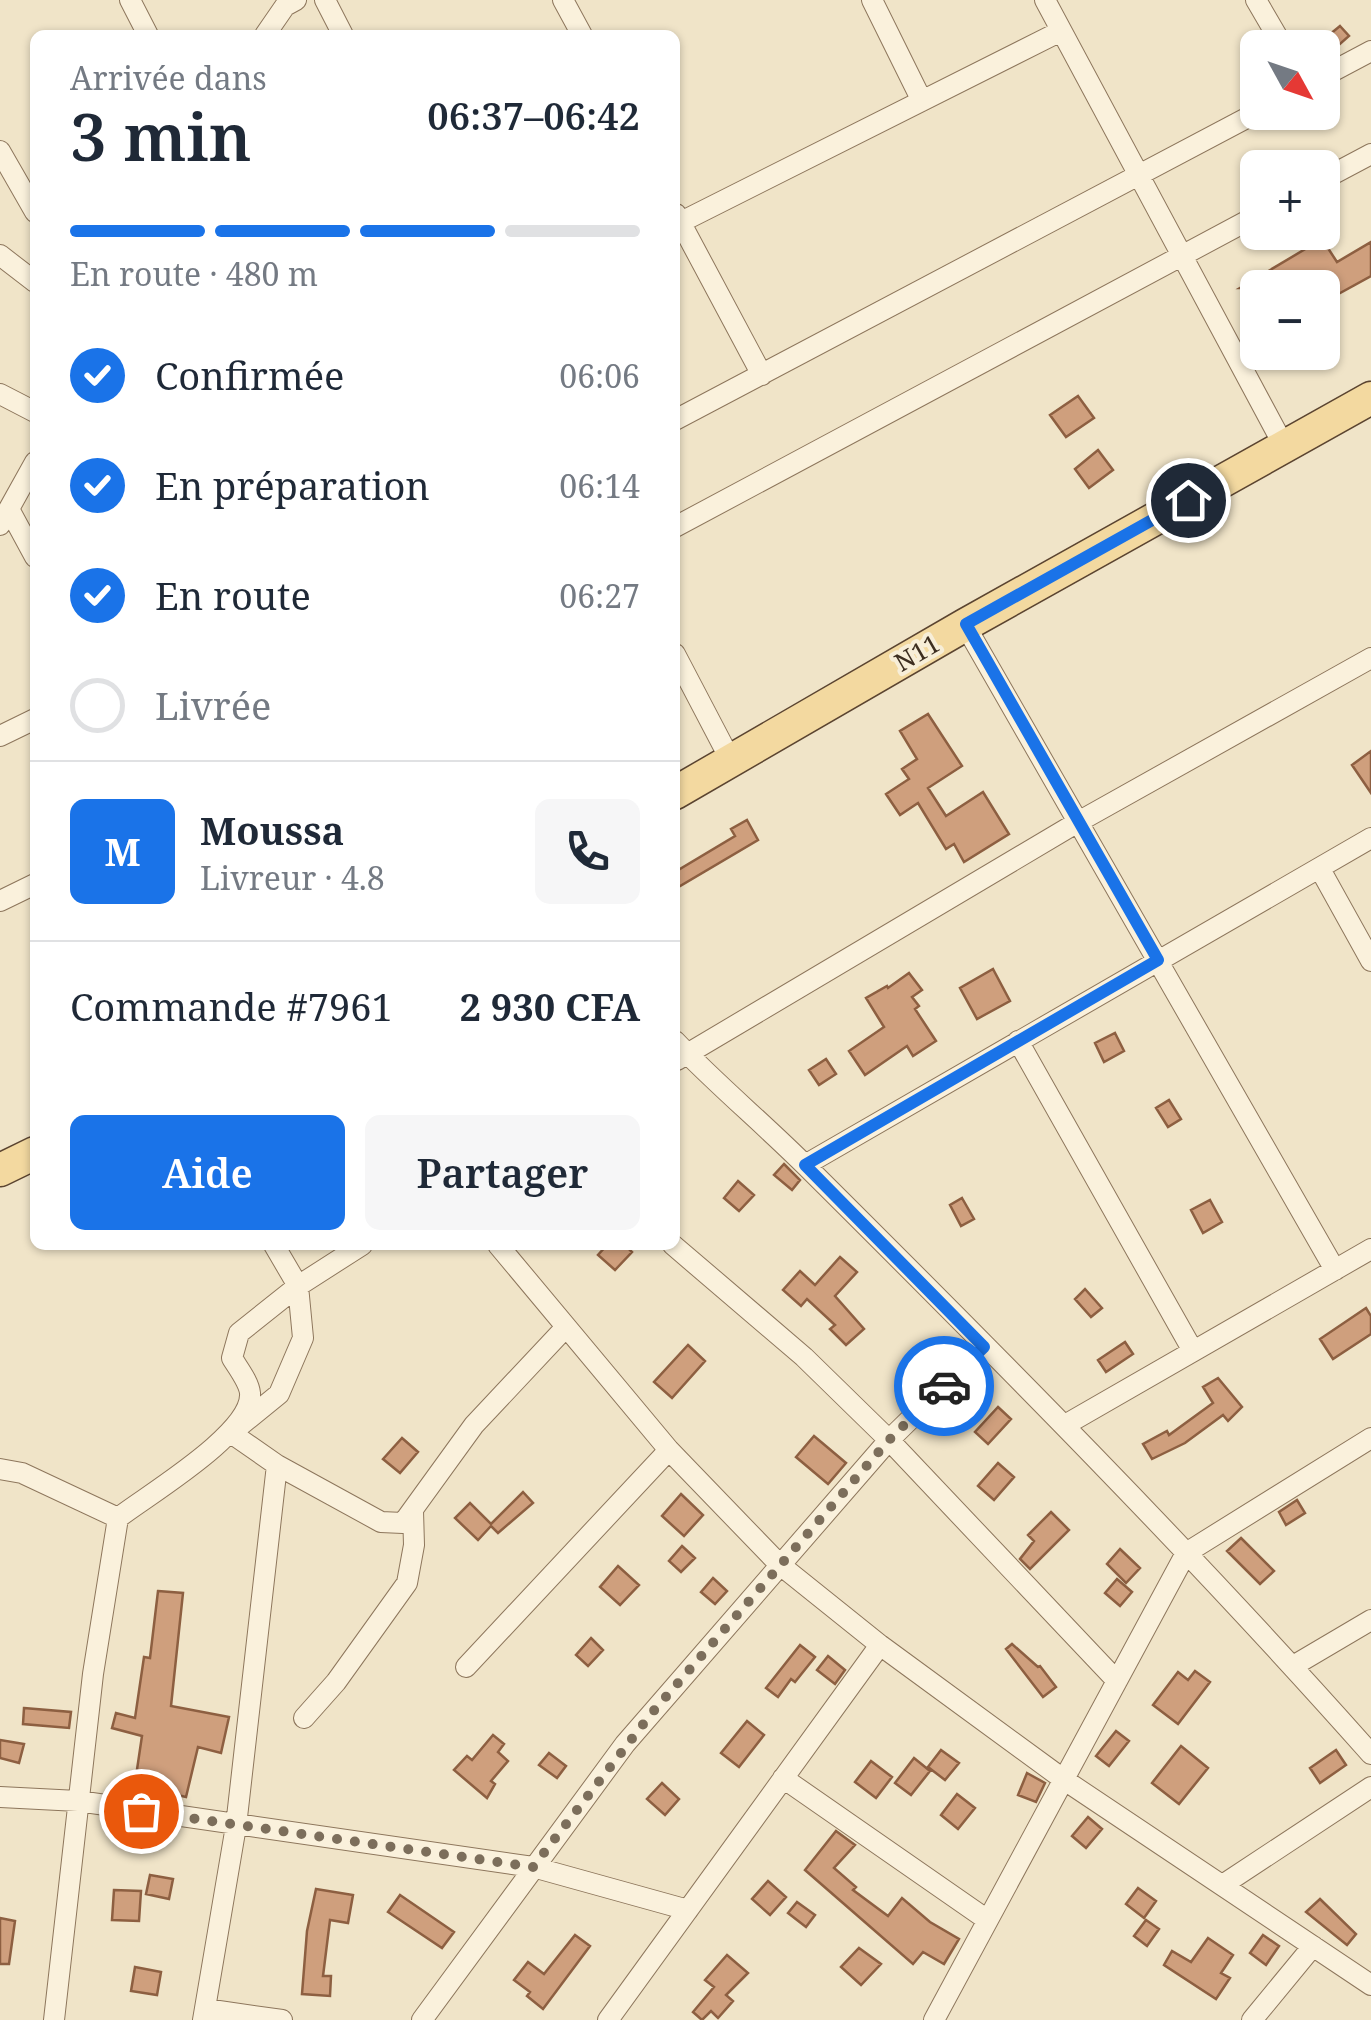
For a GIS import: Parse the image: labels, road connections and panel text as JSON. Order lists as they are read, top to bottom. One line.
{"streets":{"main road":["N11"]},"north":"bottom right","page":{"map_buttons":["+","−"],"heading":["3 min","Arrivée dans","06:37–06:42"],"panel":["Moussa","Livreur · 4.8","Commande #7961","2 930 CFA"],"bar":"En route · 480 m","list":[["Confirmée","06:06"],["En préparation","06:14"],["En route","06:27"],"Livrée"],"round":"M","buttons":["Aide","Partager"]}}
